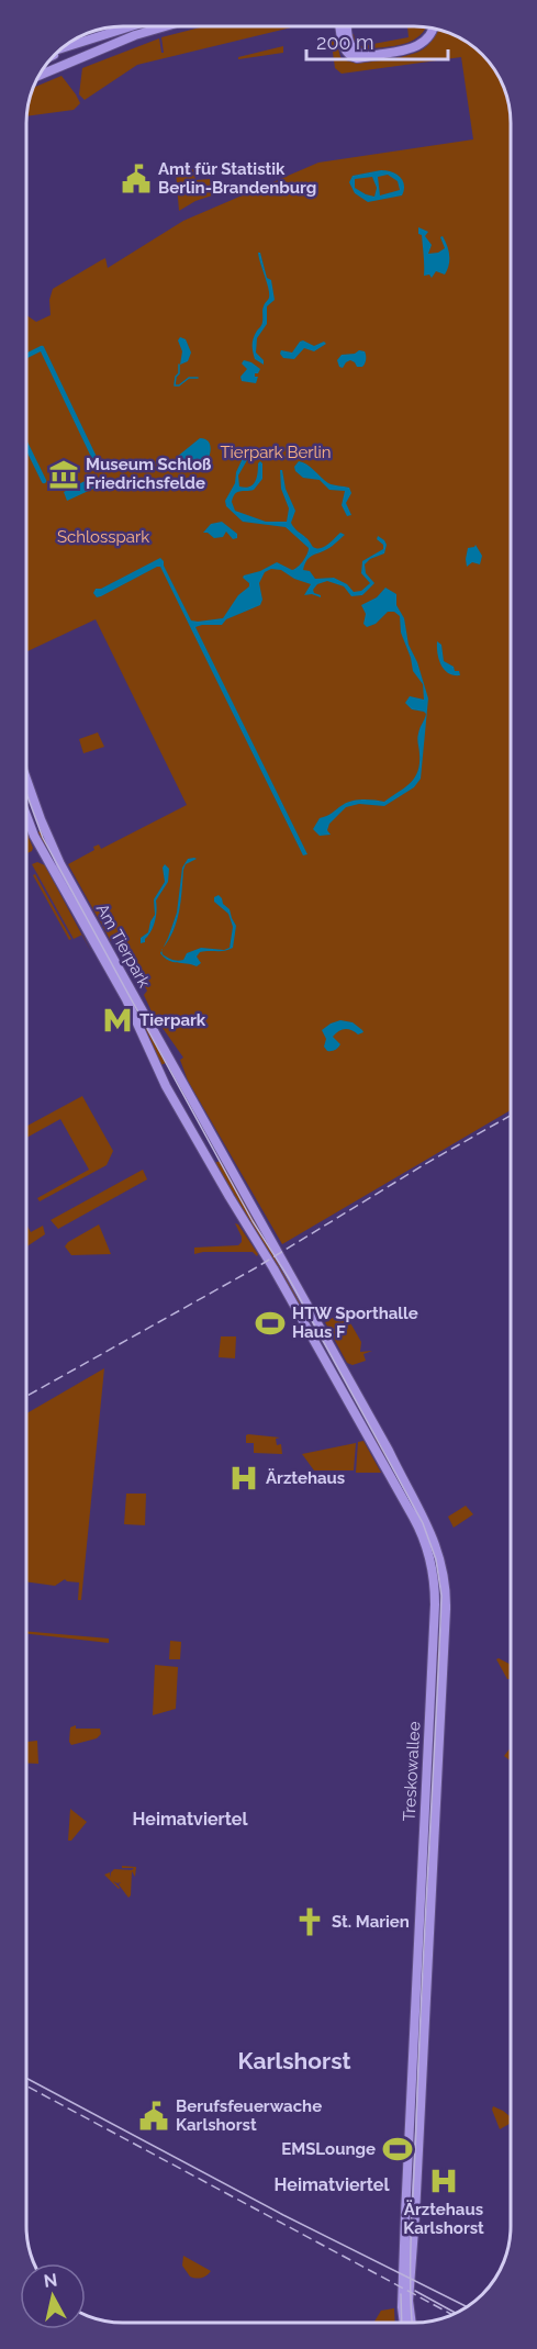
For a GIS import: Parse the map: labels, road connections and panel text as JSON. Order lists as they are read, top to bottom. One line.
{"streets":{"main road":["Am Tierpark","Treskowallee"]},"crossings":[["Am Tierpark","Treskowallee"]],"districts":["Heimatviertel","Karlshorst","Heimatviertel"],"parks":["Tierpark Berlin","Schlosspark"],"places":{"public building":["Amt für Statistik Berlin-Brandenburg","Berufsfeuerwache Karlshorst"],"museum":["Museum Schloß Friedrichsfelde"],"metro station":["Tierpark"],"sports":["HTW Sporthalle Haus F","EMSLounge"],"hospital":["Ärztehaus","Ärztehaus Karlshorst"],"church":["St. Marien"]},"scale_bar":"200 m","north":"top"}
